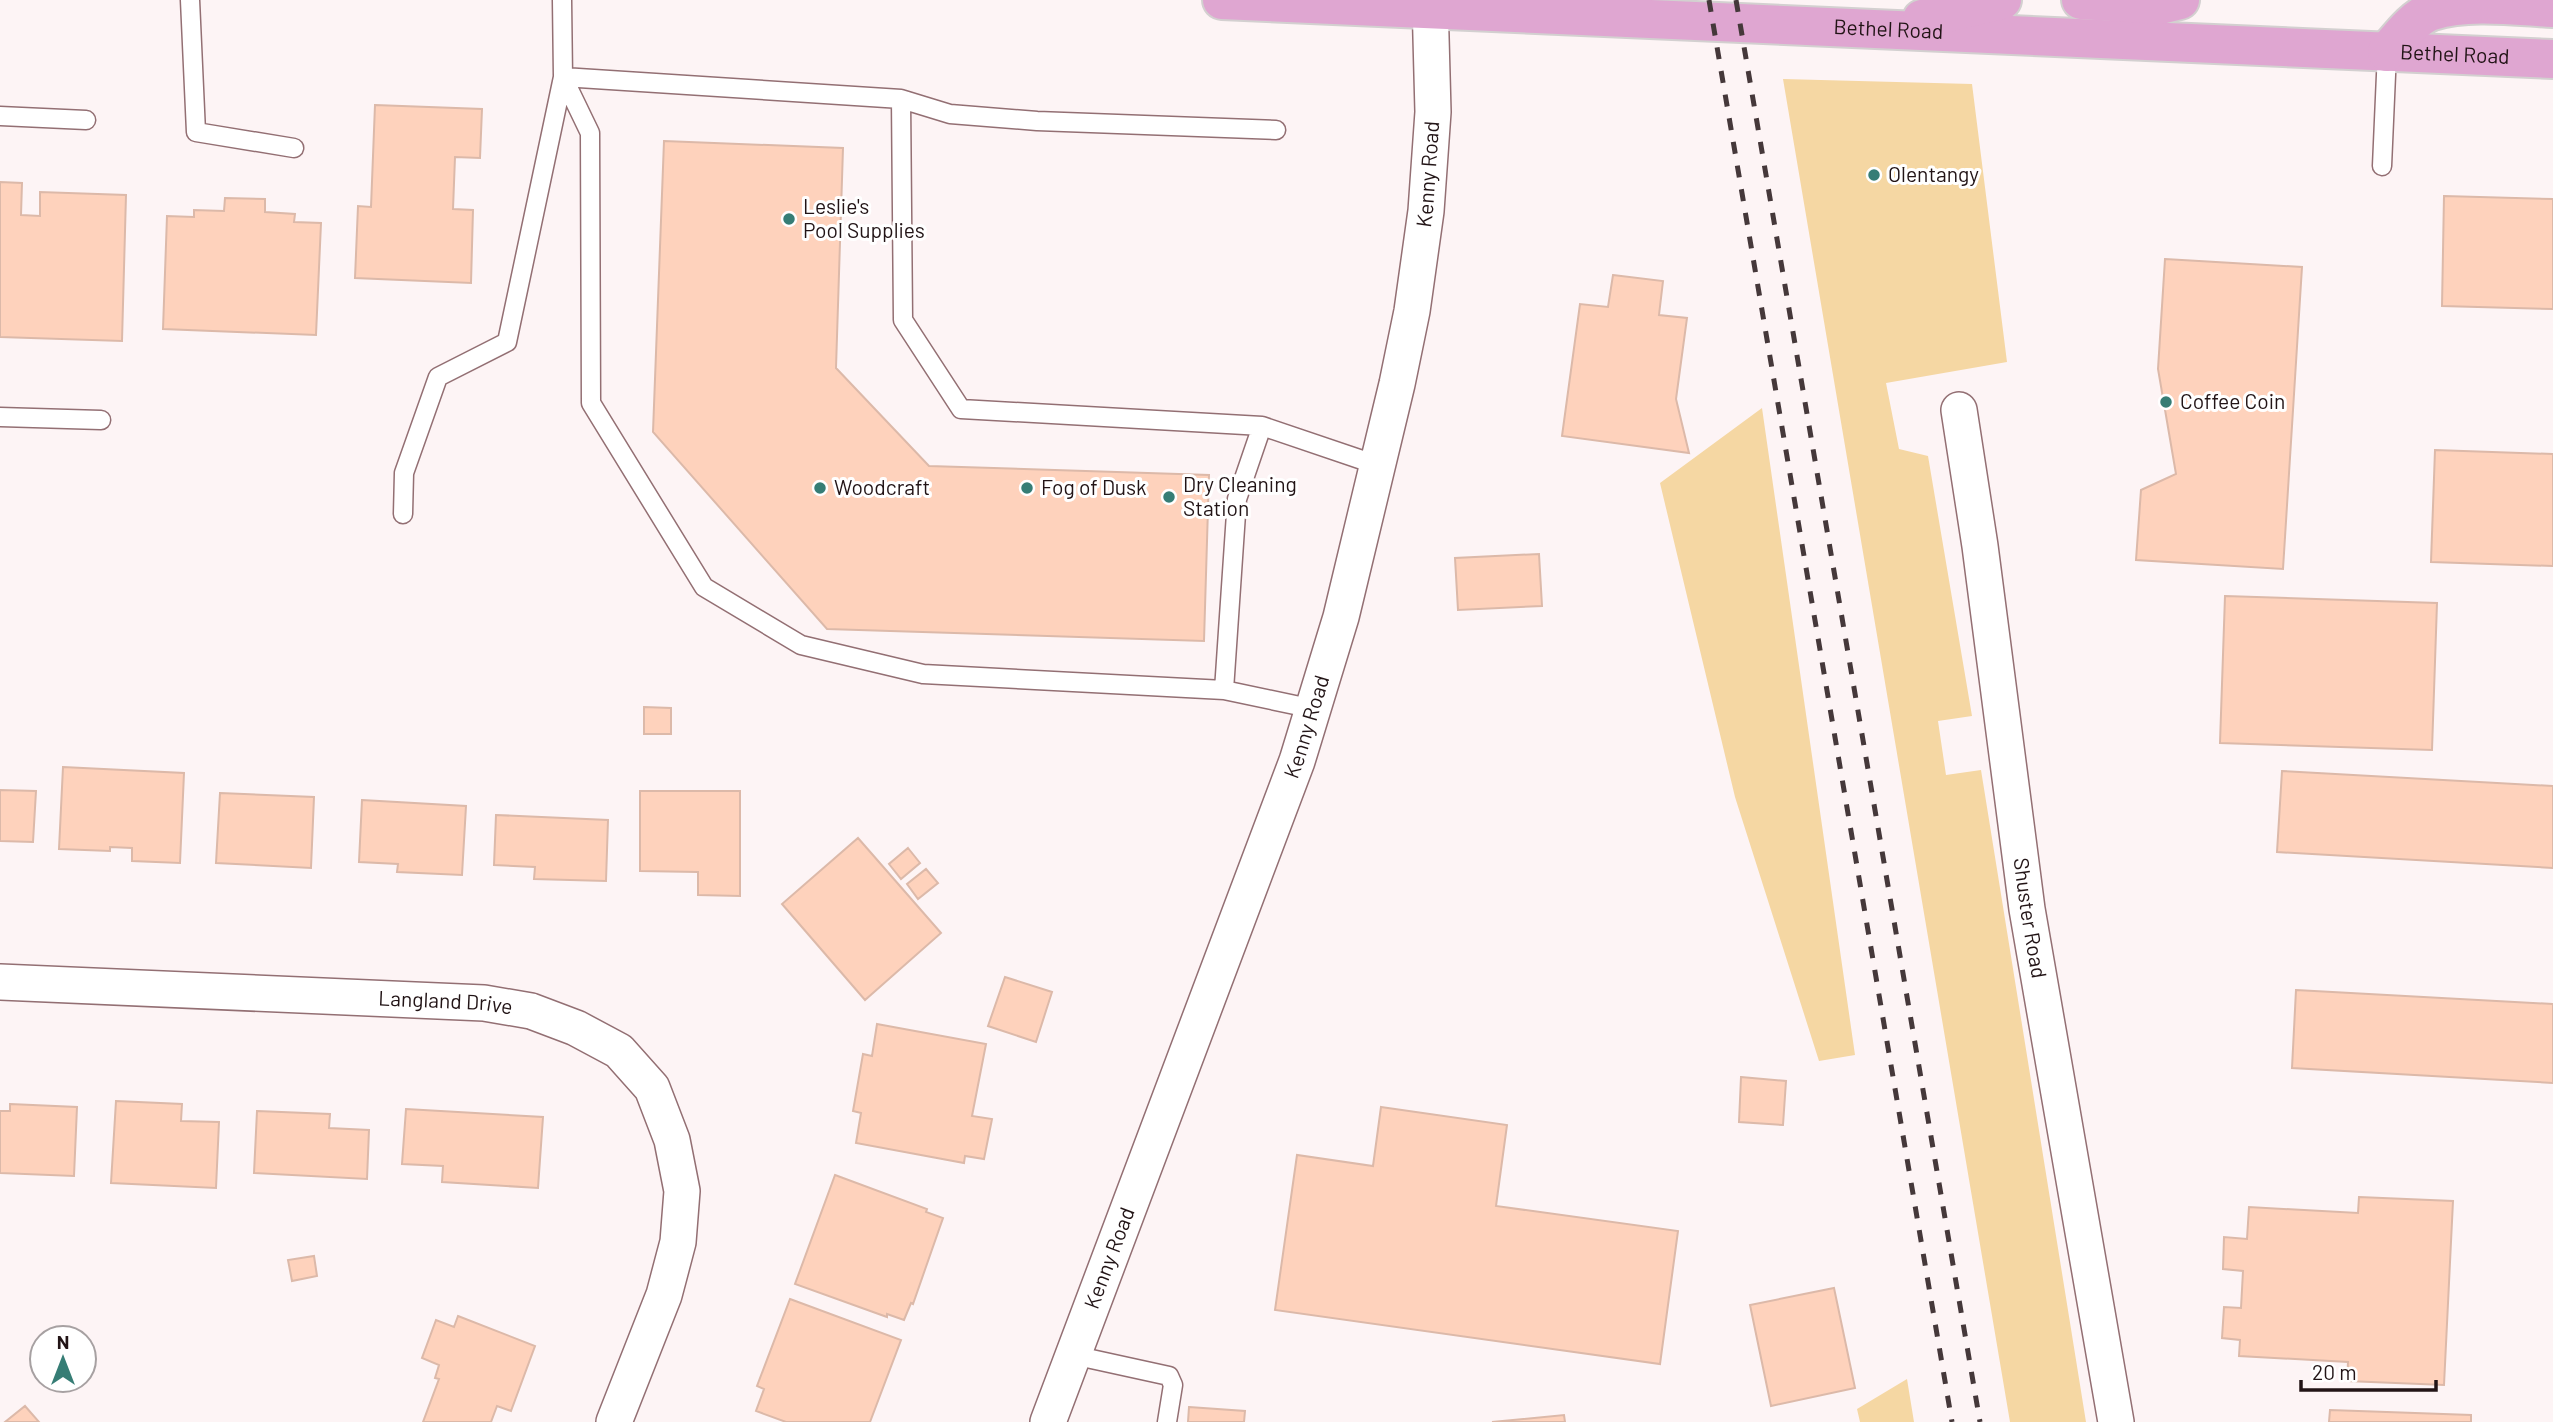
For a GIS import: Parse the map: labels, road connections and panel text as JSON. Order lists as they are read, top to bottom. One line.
{"streets":{"main road":["Bethel Road"],"street":["Kenny Road","Shuster Road","Langland Drive"]},"crossings":[["Bethel Road","Kenny Road"]],"places":["Olentangy","Leslie's Pool Supplies","Coffee Coin","Woodcraft","Fog of Dusk","Dry Cleaning Station"],"scale_bar":"20 m","north":"top"}
